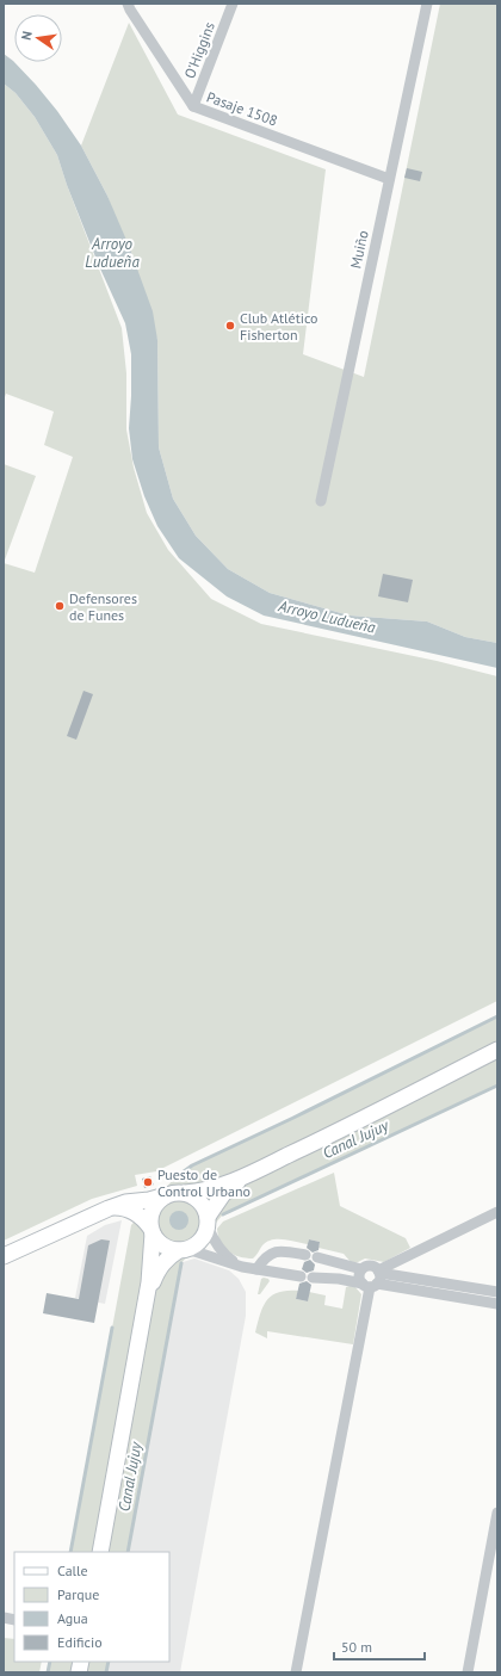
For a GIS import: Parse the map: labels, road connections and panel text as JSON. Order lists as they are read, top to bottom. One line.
{"streets":{"street":["O'Higgins","Pasaje 1508","Muiño"]},"crossings":[["O'Higgins","Pasaje 1508"],["Pasaje 1508","Muiño"]],"water":["Arroyo Ludueña","Canal Jujuy"],"places":["Club Atlético Fisherton","Defensores de Funes","Puesto de Control Urbano"],"legend":["Calle","Parque","Agua","Edificio"],"scale_bar":"50 m","north":"left"}
